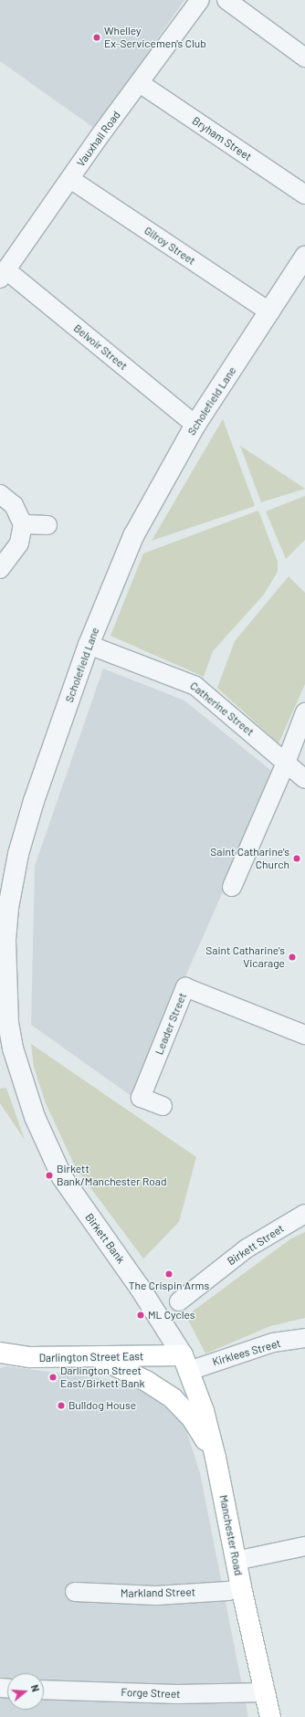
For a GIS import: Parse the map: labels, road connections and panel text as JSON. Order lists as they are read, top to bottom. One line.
{"streets":{"highway":["Darlington Street East","Manchester Road"],"street":["Vauxhall Road","Bryham Street","Gilroy Street","Belvoir Street","Scholefield Lane","Catherine Street","Leader Street","Birkett Bank","Birkett Street","Kirklees Street","Markland Street","Forge Street"]},"crossings":[["Vauxhall Road","Bryham Street"],["Vauxhall Road","Gilroy Street"],["Vauxhall Road","Belvoir Street"],["Gilroy Street","Scholefield Lane"],["Belvoir Street","Scholefield Lane"],["Scholefield Lane","Catherine Street"],["Scholefield Lane","Birkett Bank"],["Birkett Bank","Kirklees Street"],["Birkett Bank","Darlington Street East"],["Birkett Bank","Manchester Road"],["Kirklees Street","Darlington Street East"],["Kirklees Street","Manchester Road"],["Darlington Street East","Manchester Road"],["Manchester Road","Markland Street"],["Manchester Road","Forge Street"]],"places":["Whelley Ex-Servicemen's Club","Saint Catharine's Church","Saint Catharine's Vicarage","Birkett Bank/Manchester Road","The Crispin Arms","ML Cycles","Darlington Street East/Birkett Bank","Bulldog House"],"north":"right"}
